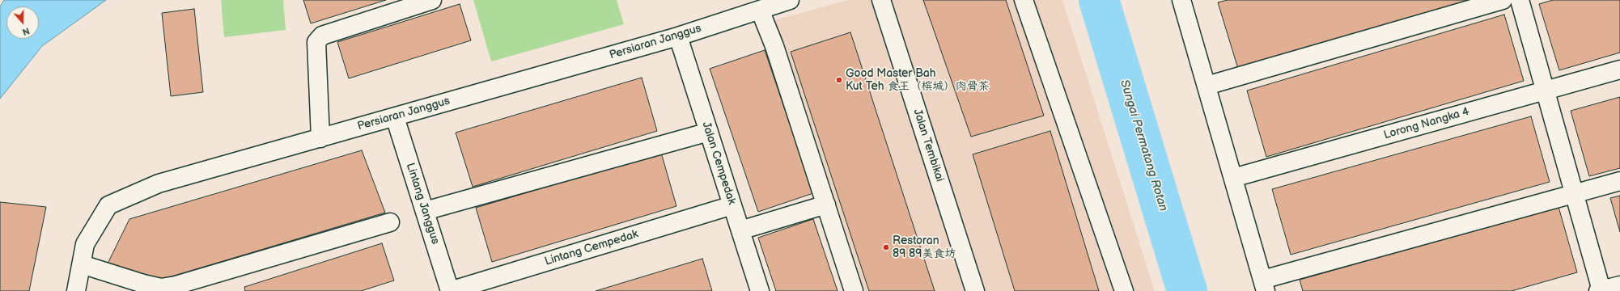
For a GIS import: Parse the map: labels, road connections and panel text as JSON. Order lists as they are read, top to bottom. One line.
{"streets":{"street":["Persiaran Janggus","Lorong Nangka 4","Jalan Tembikai","Jalan Cempedak","Lintang Janggus","Lintang Cempedak"]},"crossings":[["Persiaran Janggus","Jalan Cempedak"],["Persiaran Janggus","Lintang Janggus"],["Jalan Cempedak","Lintang Cempedak"],["Lintang Janggus","Lintang Cempedak"]],"water":["Sungai Permatang Rotan"],"places":["Good Master Bah Kut Teh 食王（槟城）肉骨茶","Restoran 89 89美食坊"],"north":"bottom"}
